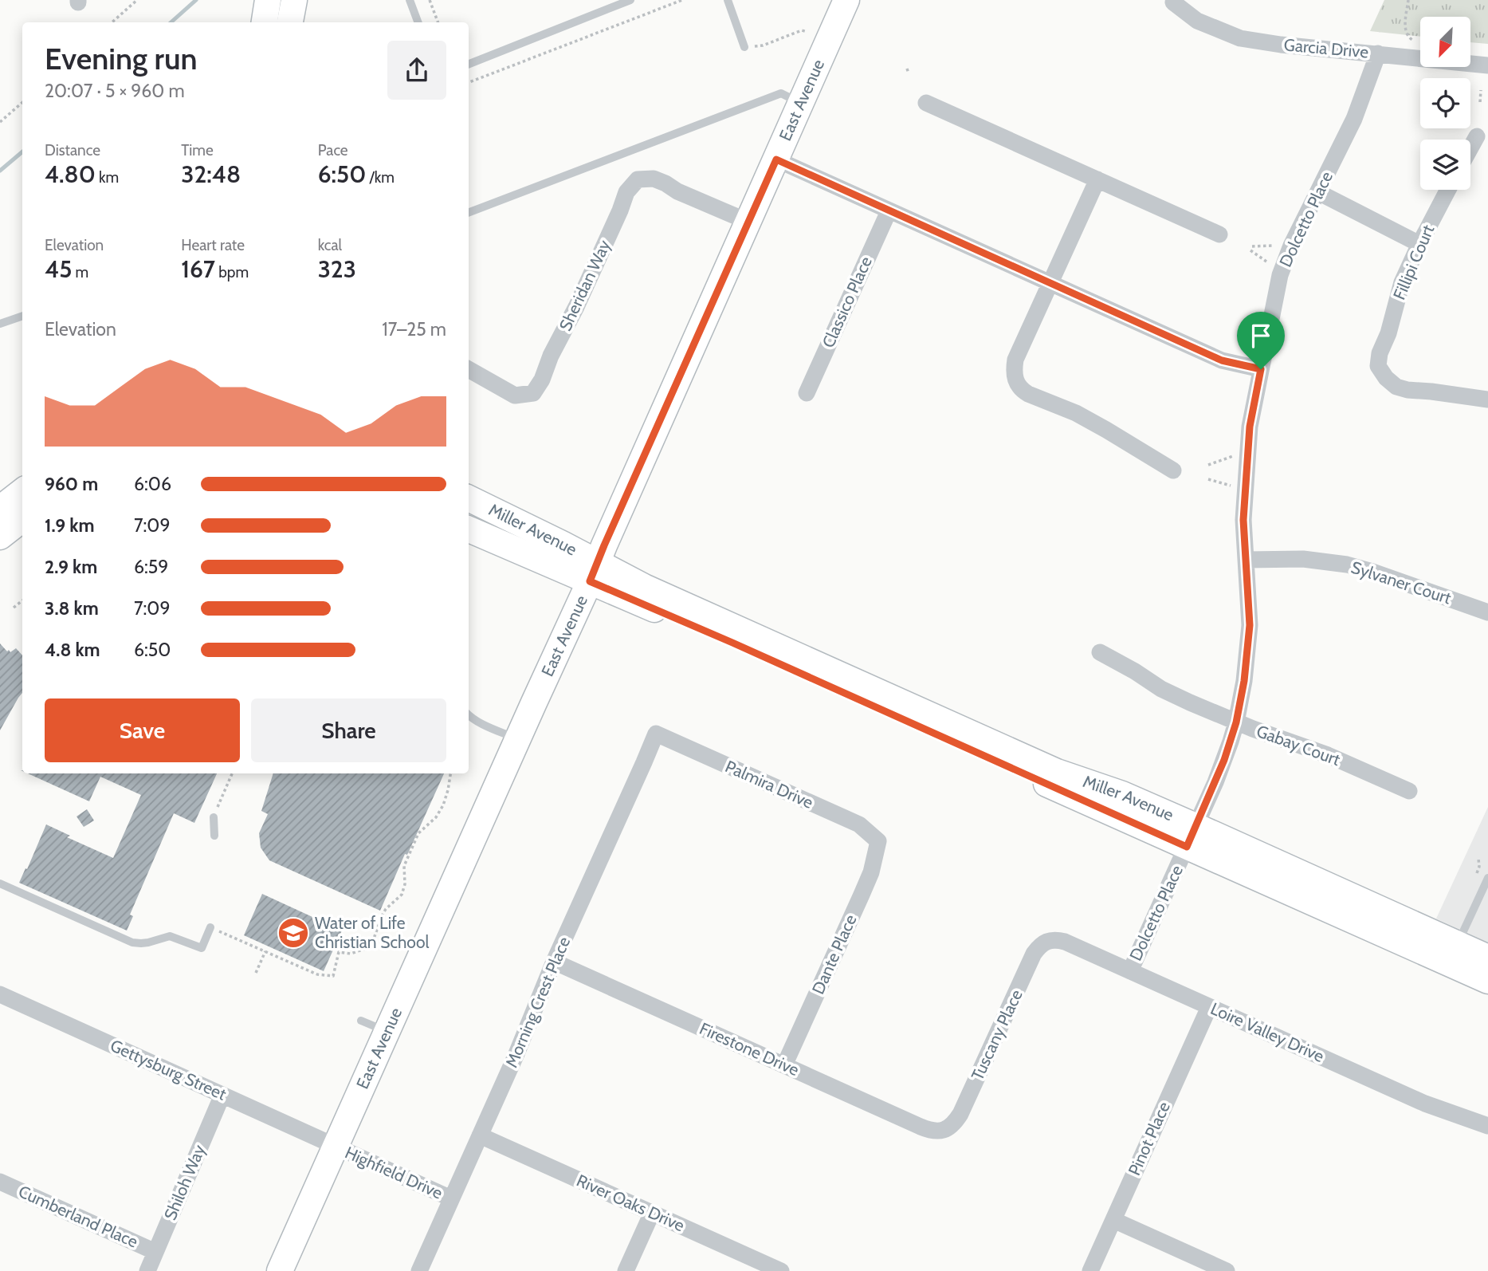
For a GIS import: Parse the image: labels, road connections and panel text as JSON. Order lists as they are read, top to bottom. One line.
{"streets":{"main road":["East Avenue","Miller Avenue"],"street":["Garcia Drive","Dolcetto Place","Fillipi Court","Sheridan Way","Classico Place","Sylvaner Court","Gabay Court","Palmira Drive","Dante Place","Morning Crest Place","Loire Valley Drive","Tuscany Place","Firestone Drive","Gettysburg Street","Pinot Place","Highfield Drive","Shiloh Way","River Oaks Drive","Cumberland Place"]},"crossings":[["Garcia Drive","Dolcetto Place"],["East Avenue","Sheridan Way"],["East Avenue","Miller Avenue"],["East Avenue","Gettysburg Street"],["East Avenue","Highfield Drive"],["Dolcetto Place","Miller Avenue"],["Dolcetto Place","Sylvaner Court"],["Dolcetto Place","Gabay Court"],["Dolcetto Place","Loire Valley Drive"],["Palmira Drive","Dante Place"],["Palmira Drive","Morning Crest Place"],["Dante Place","Firestone Drive"],["Morning Crest Place","Firestone Drive"],["Morning Crest Place","Highfield Drive"],["Morning Crest Place","River Oaks Drive"],["Loire Valley Drive","Tuscany Place"],["Loire Valley Drive","Pinot Place"],["Tuscany Place","Firestone Drive"],["Gettysburg Street","Highfield Drive"],["Gettysburg Street","Shiloh Way"],["Shiloh Way","Cumberland Place"]],"places":{"school or university":["Water of Life Christian School"]},"north":"bottom left","page":{"heading":["Evening run","20:07 · 5 × 960 m"],"stats":[["Distance","4.80 km"],["Time","32:48"],["Pace","6:50 /km"],["Elevation","45 m"],["Heart rate","167 bpm"],["kcal","323"]],"chart":["Elevation","17–25 m"],"list":[{"name":"960 m","note":"6:06"},{"name":"1.9 km","note":"7:09"},{"name":"2.9 km","note":"6:59"},{"name":"3.8 km","note":"7:09"},{"name":"4.8 km","note":"6:50"}],"buttons":["Save","Share"]}}
